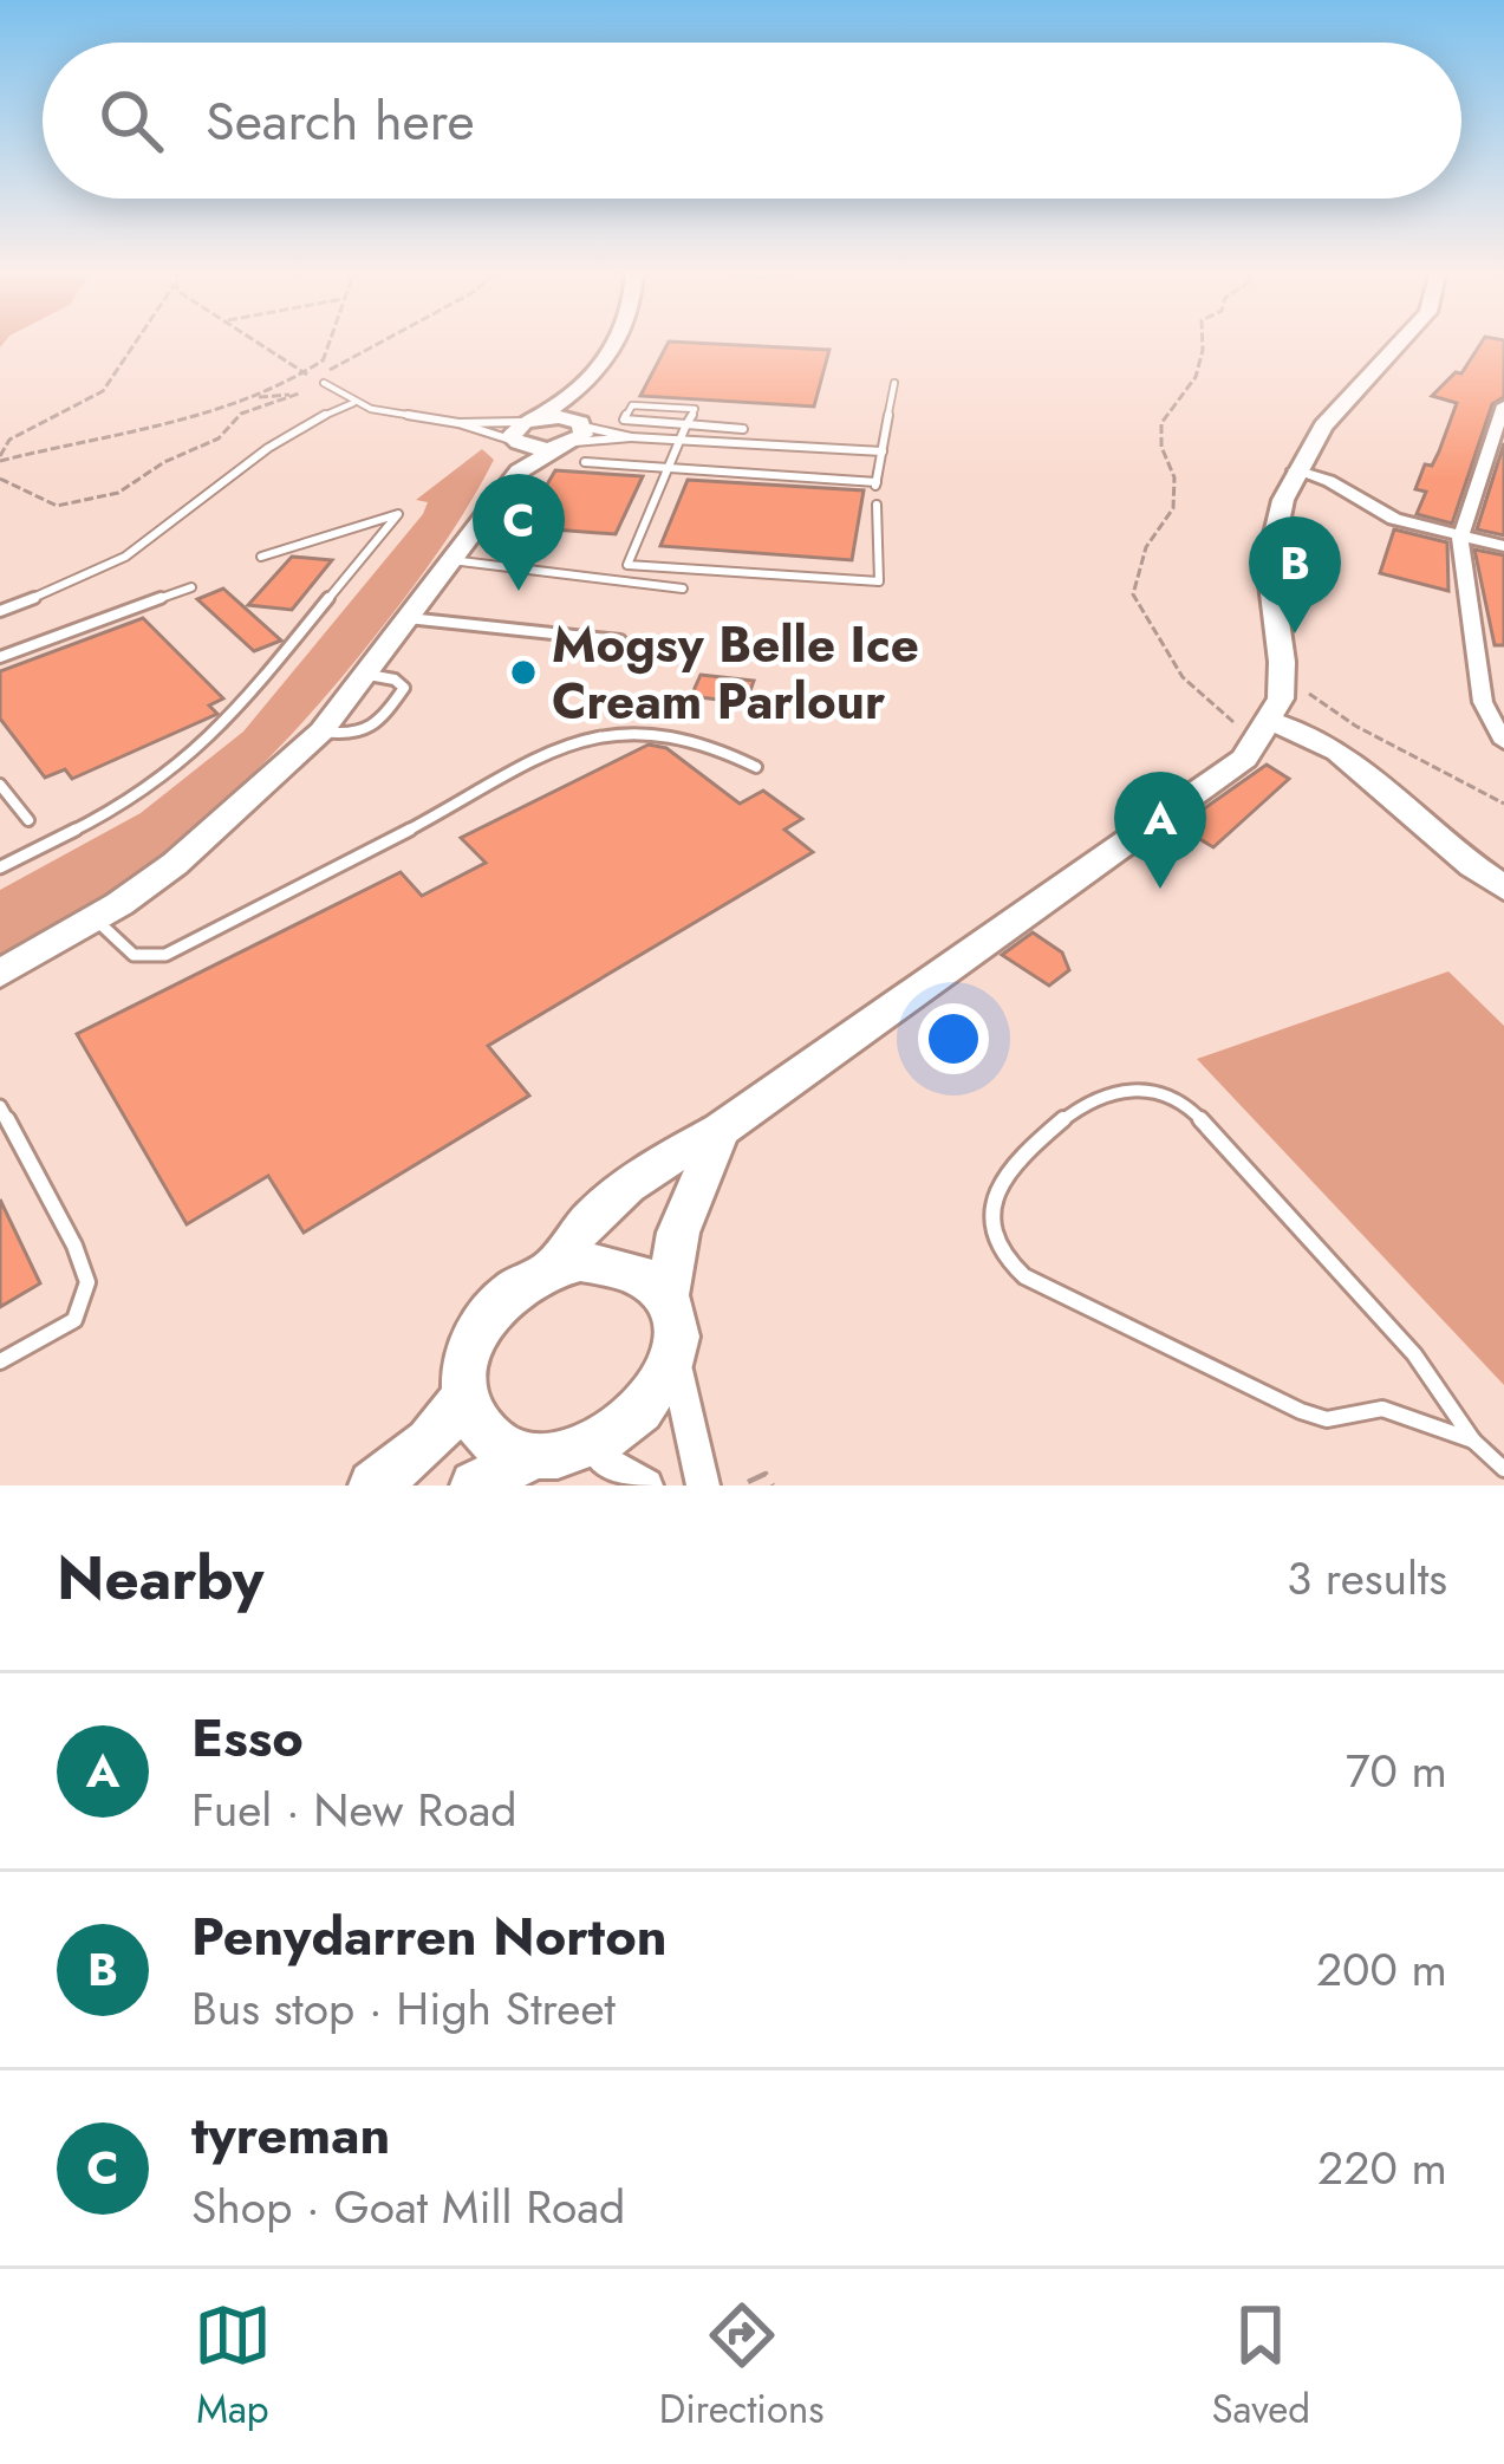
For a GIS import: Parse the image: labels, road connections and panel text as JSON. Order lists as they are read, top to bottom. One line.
{"places":["Mogsy Belle Ice Cream Parlour"],"page":{"search":"Search here","pins":["C","B","A"],"heading":["Nearby","3 results"],"list":[{"mark":"A","name":"Esso","note":"Fuel · New Road","value":"70 m"},{"mark":"B","name":"Penydarren Norton","note":"Bus stop · High Street","value":"200 m"},{"mark":"C","name":"tyreman","note":"Shop · Goat Mill Road","value":"220 m"}],"nav":["Map","Directions","Saved"]}}
